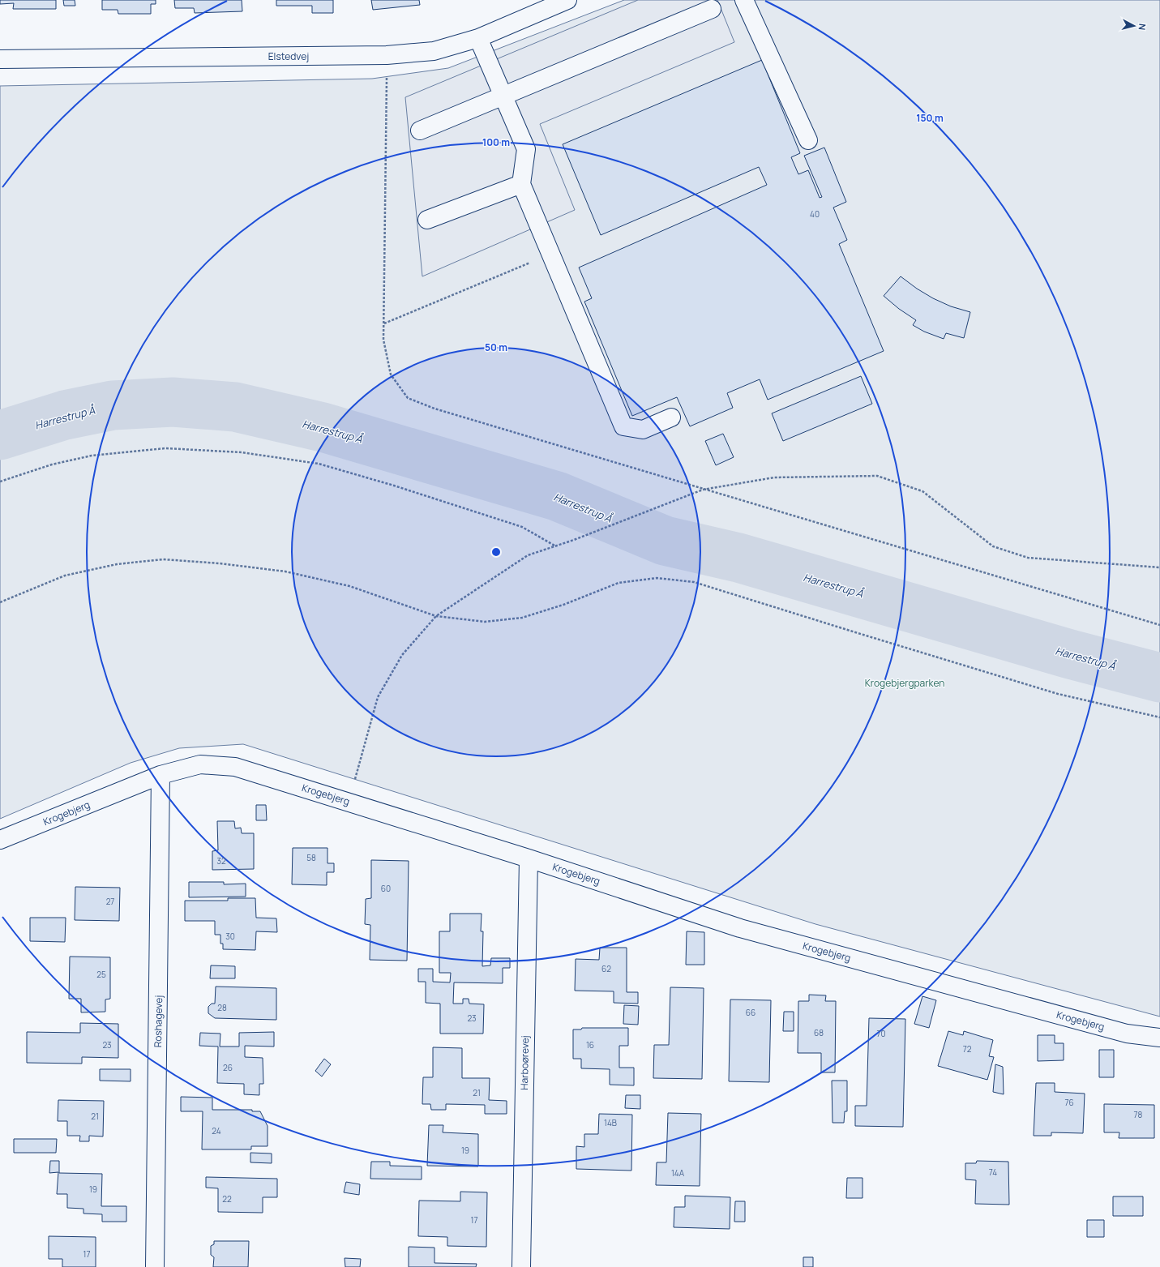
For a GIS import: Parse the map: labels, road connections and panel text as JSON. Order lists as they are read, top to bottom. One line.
{"streets":{"street":["Elstedvej","Krogebjerg","Roshagevej","Harboørevej"]},"crossings":[["Krogebjerg","Roshagevej"],["Krogebjerg","Harboørevej"]],"water":["Harrestrup Å"],"parks":["Krogebjergparken"],"house_numbers":["40","58","32","60","27","30","62","25","28","66","23","68","70","23","16","72","26","21","76","78","21","14B","24","19","74","14A","19","22","17","17"],"north":"right","rings":["150 m","100 m","50 m"]}
